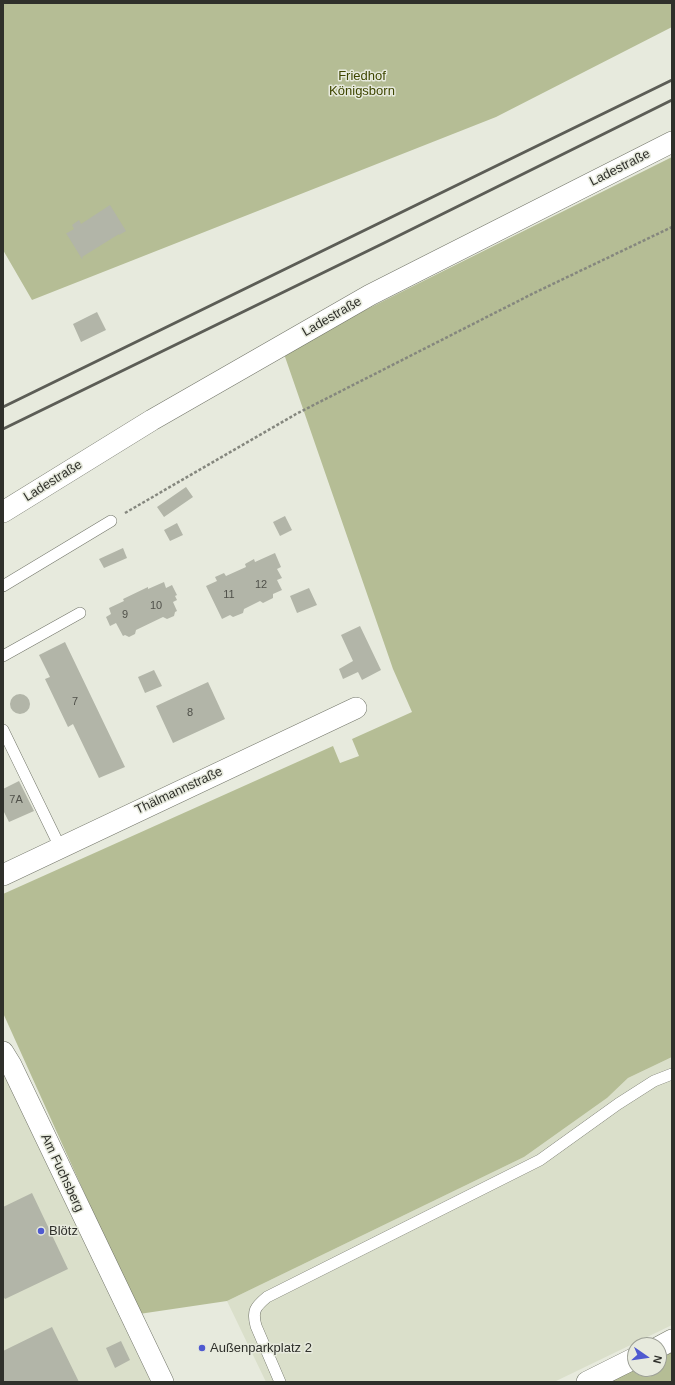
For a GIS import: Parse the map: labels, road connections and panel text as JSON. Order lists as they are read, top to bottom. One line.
{"streets":{"street":["Ladestraße","Thälmannstraße","Am Fuchsberg"]},"parks":["Friedhof Königsborn"],"places":["Blötz","Außenparkplatz 2"],"house_numbers":["12","11","10","9","7","8","7A"],"north":"right"}
